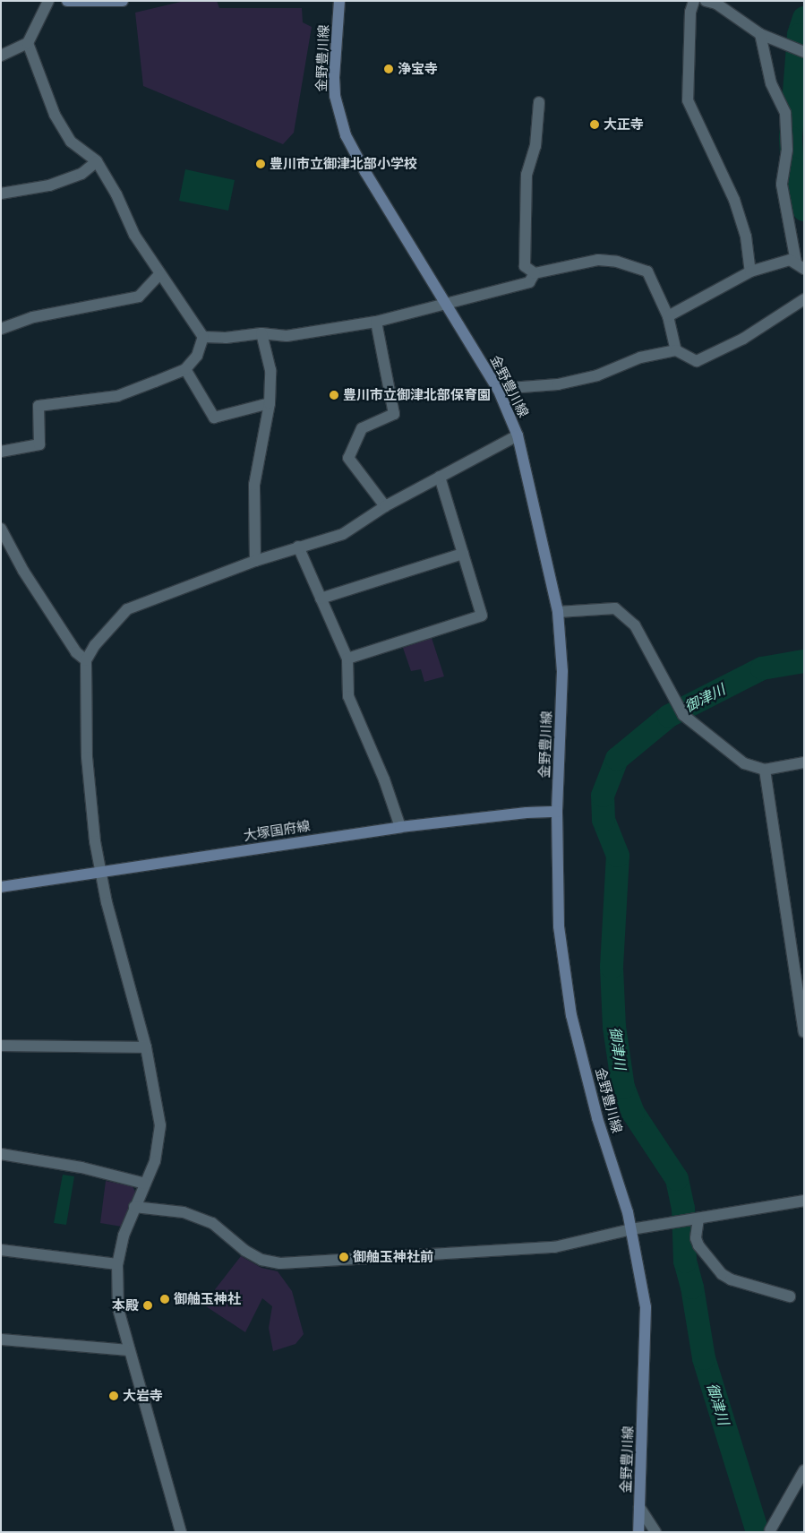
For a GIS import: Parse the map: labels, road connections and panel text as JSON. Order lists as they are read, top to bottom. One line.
{"streets":{"main road":["金野豊川線","大塚国府線"]},"crossings":[["金野豊川線","大塚国府線"]],"water":["御津川"],"places":["浄宝寺","大正寺","豊川市立御津北部小学校","豊川市立御津北部保育園","御舳玉神社前","御舳玉神社","本殿","大岩寺"]}
